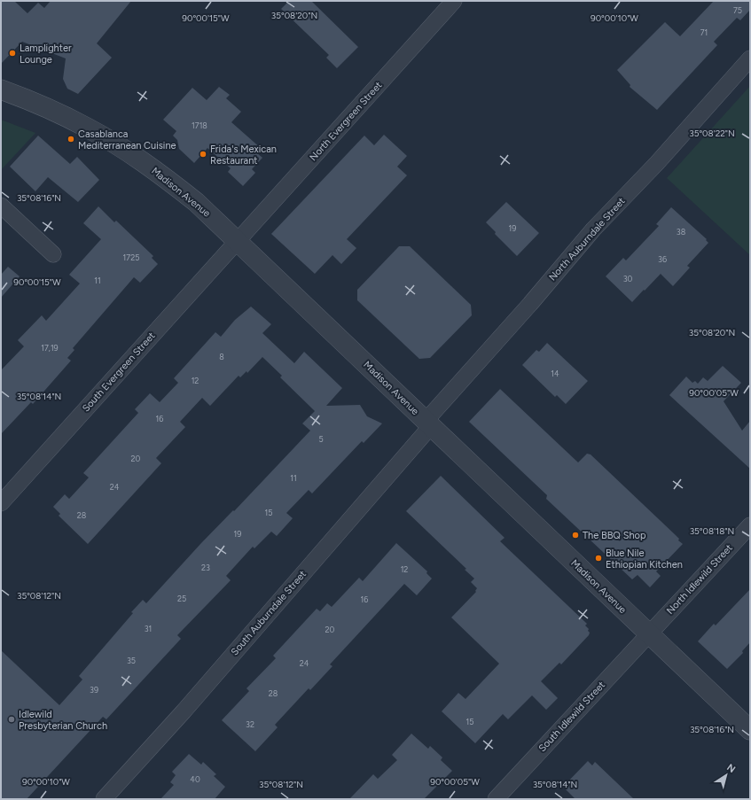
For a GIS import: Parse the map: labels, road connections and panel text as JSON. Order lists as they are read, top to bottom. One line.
{"streets":{"street":["North Evergreen Street","Madison Avenue","North Auburndale Street","South Evergreen Street","North Idlewild Street","South Auburndale Street","South Idlewild Street"]},"crossings":[["North Evergreen Street","Madison Avenue"],["North Evergreen Street","South Evergreen Street"],["Madison Avenue","North Auburndale Street"],["Madison Avenue","South Evergreen Street"],["Madison Avenue","North Idlewild Street"],["Madison Avenue","South Auburndale Street"],["Madison Avenue","South Idlewild Street"],["North Auburndale Street","South Auburndale Street"],["North Idlewild Street","South Idlewild Street"]],"places":["Lamplighter Lounge","Casablanca Mediterranean Cuisine","Frida's Mexican Restaurant","The BBQ Shop","Blue Nile Ethiopian Kitchen","Idlewild Presbyterian Church"],"house_numbers":["75","71","1718","19","38","1725","36","30","11","17,19","8","14","12","16","5","20","11","24","15","28","19","23","12","25","16","31","20","35","24","39","28","15","32","40"],"north":"top right","coordinates":["35°08'20\"N","90°00'15\"W","90°00'10\"W","35°08'22\"N","35°08'16\"N","90°00'05\"W","35°08'14\"N","35°08'18\"N","35°08'12\"N"]}
